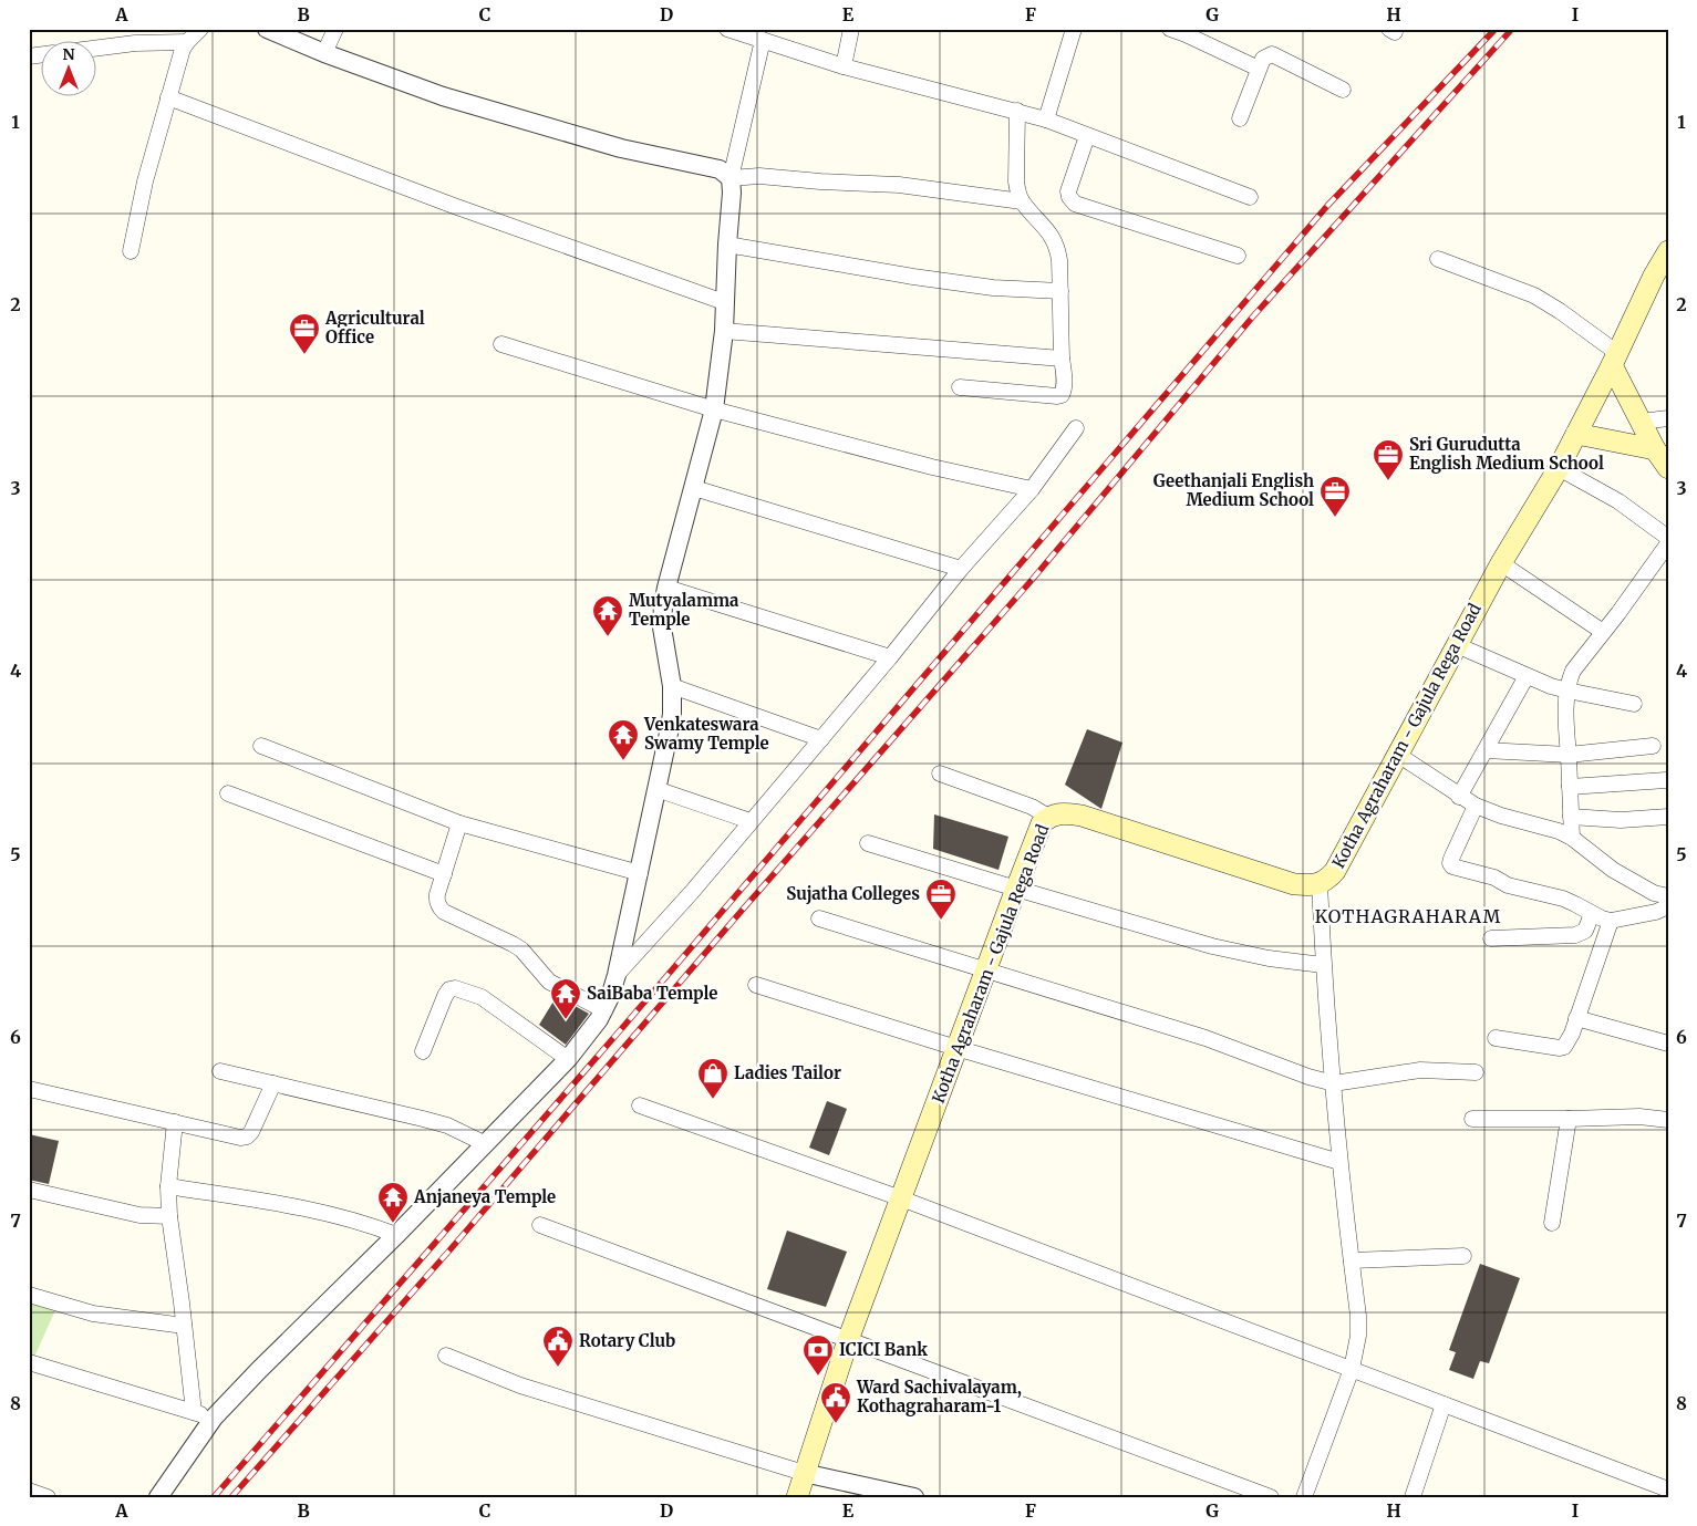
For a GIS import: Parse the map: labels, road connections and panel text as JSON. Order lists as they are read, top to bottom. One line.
{"streets":{"main road":["Kotha Agraharam - Gajula Rega Road"]},"districts":["KOTHAGRAHARAM"],"places":{"office":["Agricultural Office","Sri Gurudutta English Medium School","Geethanjali English Medium School","Sujatha Colleges"],"temple":["Mutyalamma Temple","Venkateswara Swamy Temple","SaiBaba Temple","Anjaneya Temple"],"shop":["Ladies Tailor"],"public building":["Rotary Club","Ward Sachivalayam, Kothagraharam-1"],"bank":["ICICI Bank"]},"north":"top","grid":{"columns":["A","B","C","D","E","F","G","H","I"],"rows":["1","2","3","4","5","6","7","8"]}}
